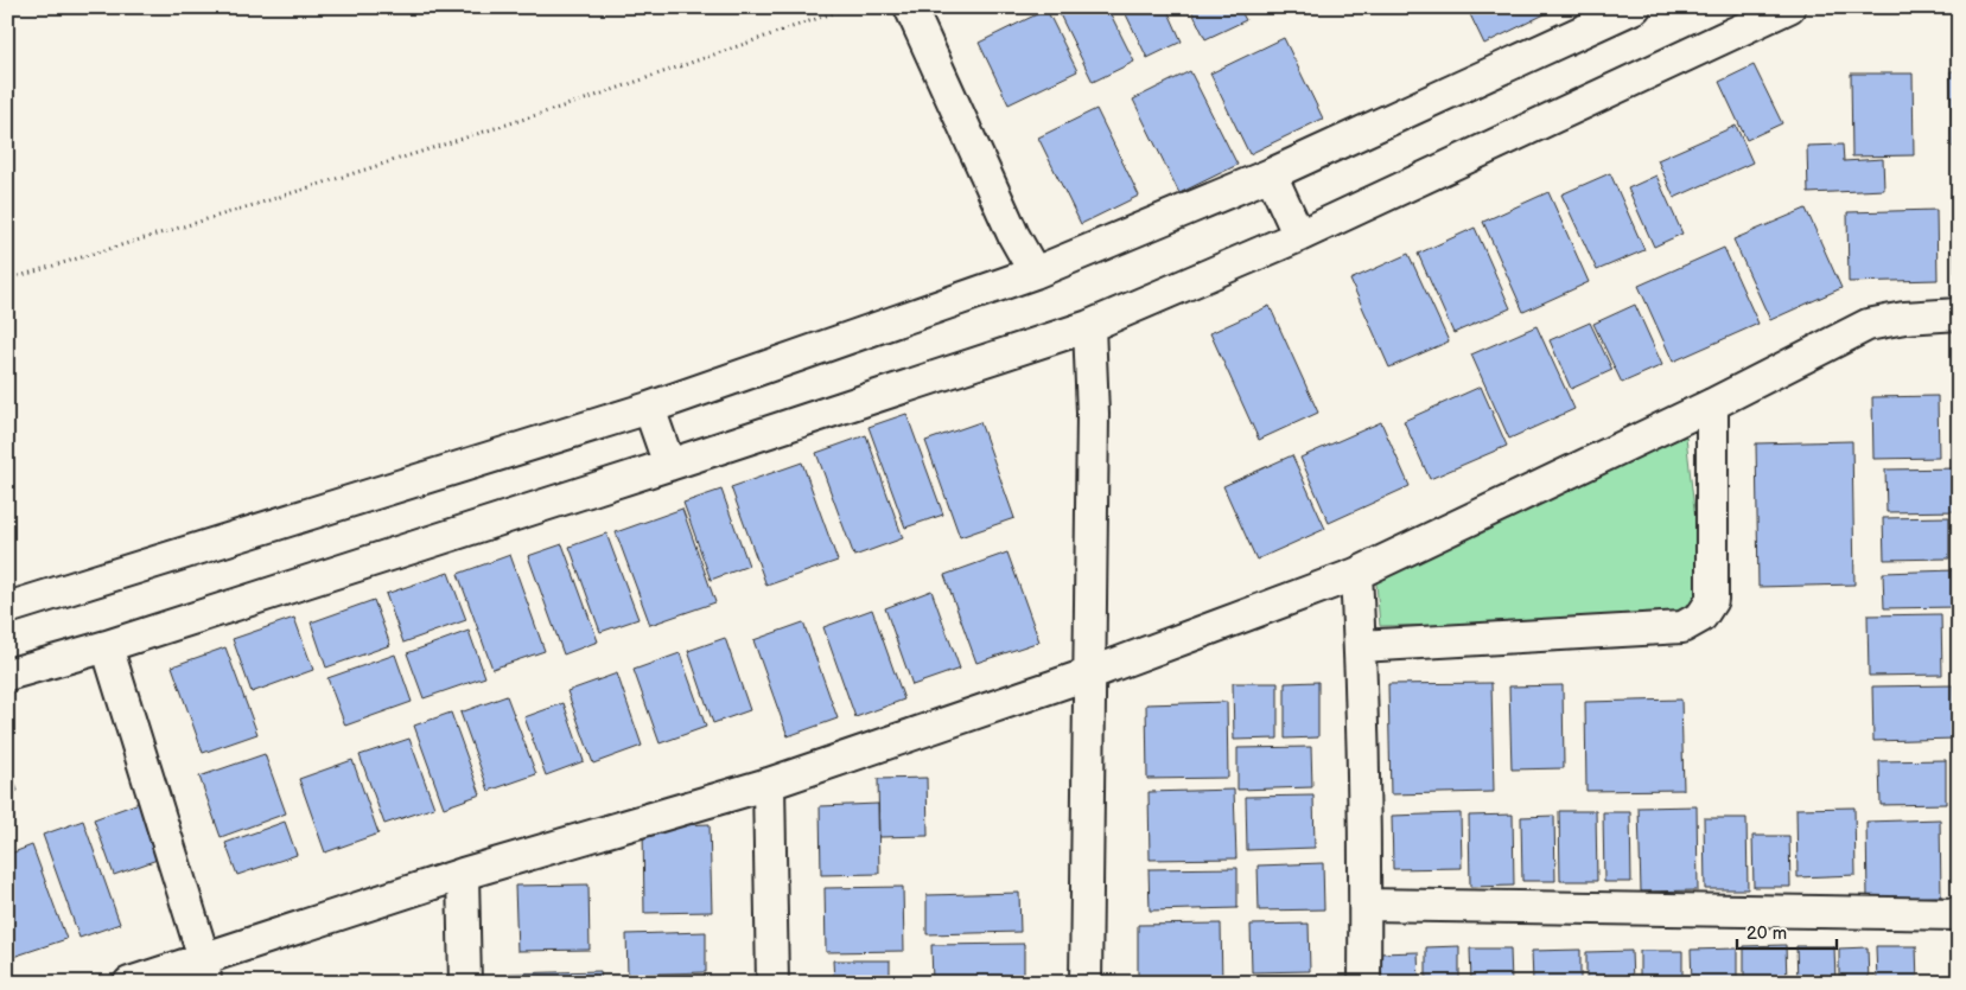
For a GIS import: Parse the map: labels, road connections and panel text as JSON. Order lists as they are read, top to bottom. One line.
{"scale_bar":"20 m"}
